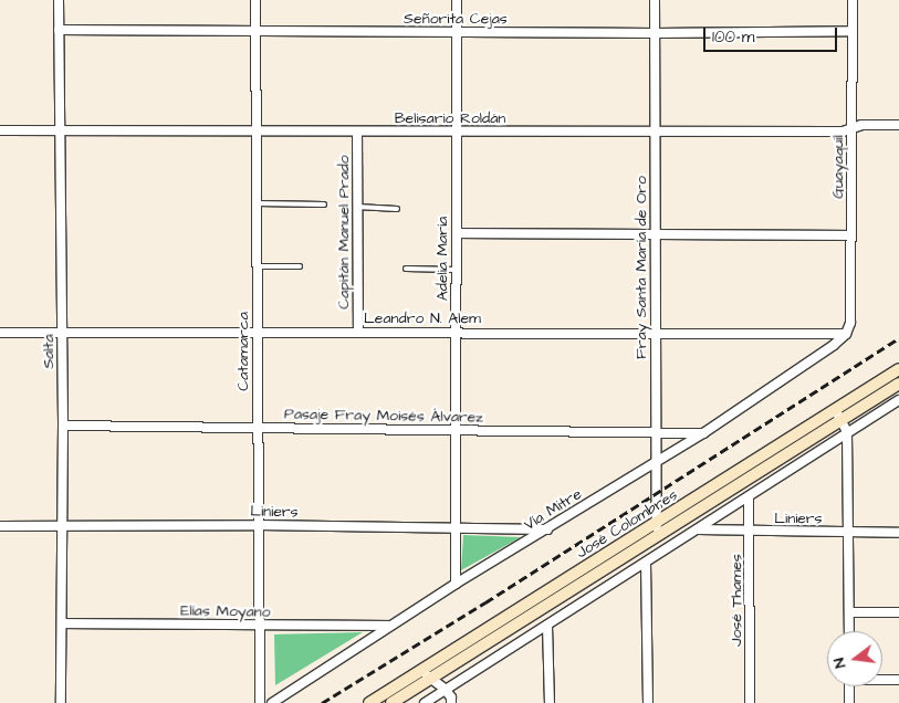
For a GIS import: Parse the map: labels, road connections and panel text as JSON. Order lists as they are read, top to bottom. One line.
{"streets":{"main road":["José Colombres"],"street":["Señorita Cejas","Belisario Roldán","Guayaquil","Capitán Manuel Prado","Adelia María","Fray Santa María de Oro","Leandro N. Alem","Salta","Catamarca","Pasaje Fray Moisés Álvarez","Vía Mitre","Liniers","José Thames","Elías Moyano"]},"crossings":[["Señorita Cejas","Guayaquil"],["Señorita Cejas","Adelia María"],["Señorita Cejas","Fray Santa María de Oro"],["Señorita Cejas","Salta"],["Señorita Cejas","Catamarca"],["Belisario Roldán","Guayaquil"],["Belisario Roldán","Capitán Manuel Prado"],["Belisario Roldán","Adelia María"],["Belisario Roldán","Fray Santa María de Oro"],["Belisario Roldán","Salta"],["Belisario Roldán","Catamarca"],["Guayaquil","Leandro N. Alem"],["Guayaquil","Vía Mitre"],["Capitán Manuel Prado","Leandro N. Alem"],["Adelia María","Leandro N. Alem"],["Adelia María","Pasaje Fray Moisés Álvarez"],["Adelia María","Vía Mitre"],["Adelia María","Liniers"],["Fray Santa María de Oro","Leandro N. Alem"],["Fray Santa María de Oro","Pasaje Fray Moisés Álvarez"],["Fray Santa María de Oro","Vía Mitre"],["Fray Santa María de Oro","José Colombres"],["Leandro N. Alem","Salta"],["Leandro N. Alem","Catamarca"],["Leandro N. Alem","Vía Mitre"],["Salta","Pasaje Fray Moisés Álvarez"],["Salta","Liniers"],["Salta","Elías Moyano"],["Catamarca","Pasaje Fray Moisés Álvarez"],["Catamarca","Liniers"],["Catamarca","Elías Moyano"],["Pasaje Fray Moisés Álvarez","Vía Mitre"],["Vía Mitre","Liniers"],["Vía Mitre","Elías Moyano"],["Liniers","José Thames"]],"scale_bar":"100 m","north":"left"}
